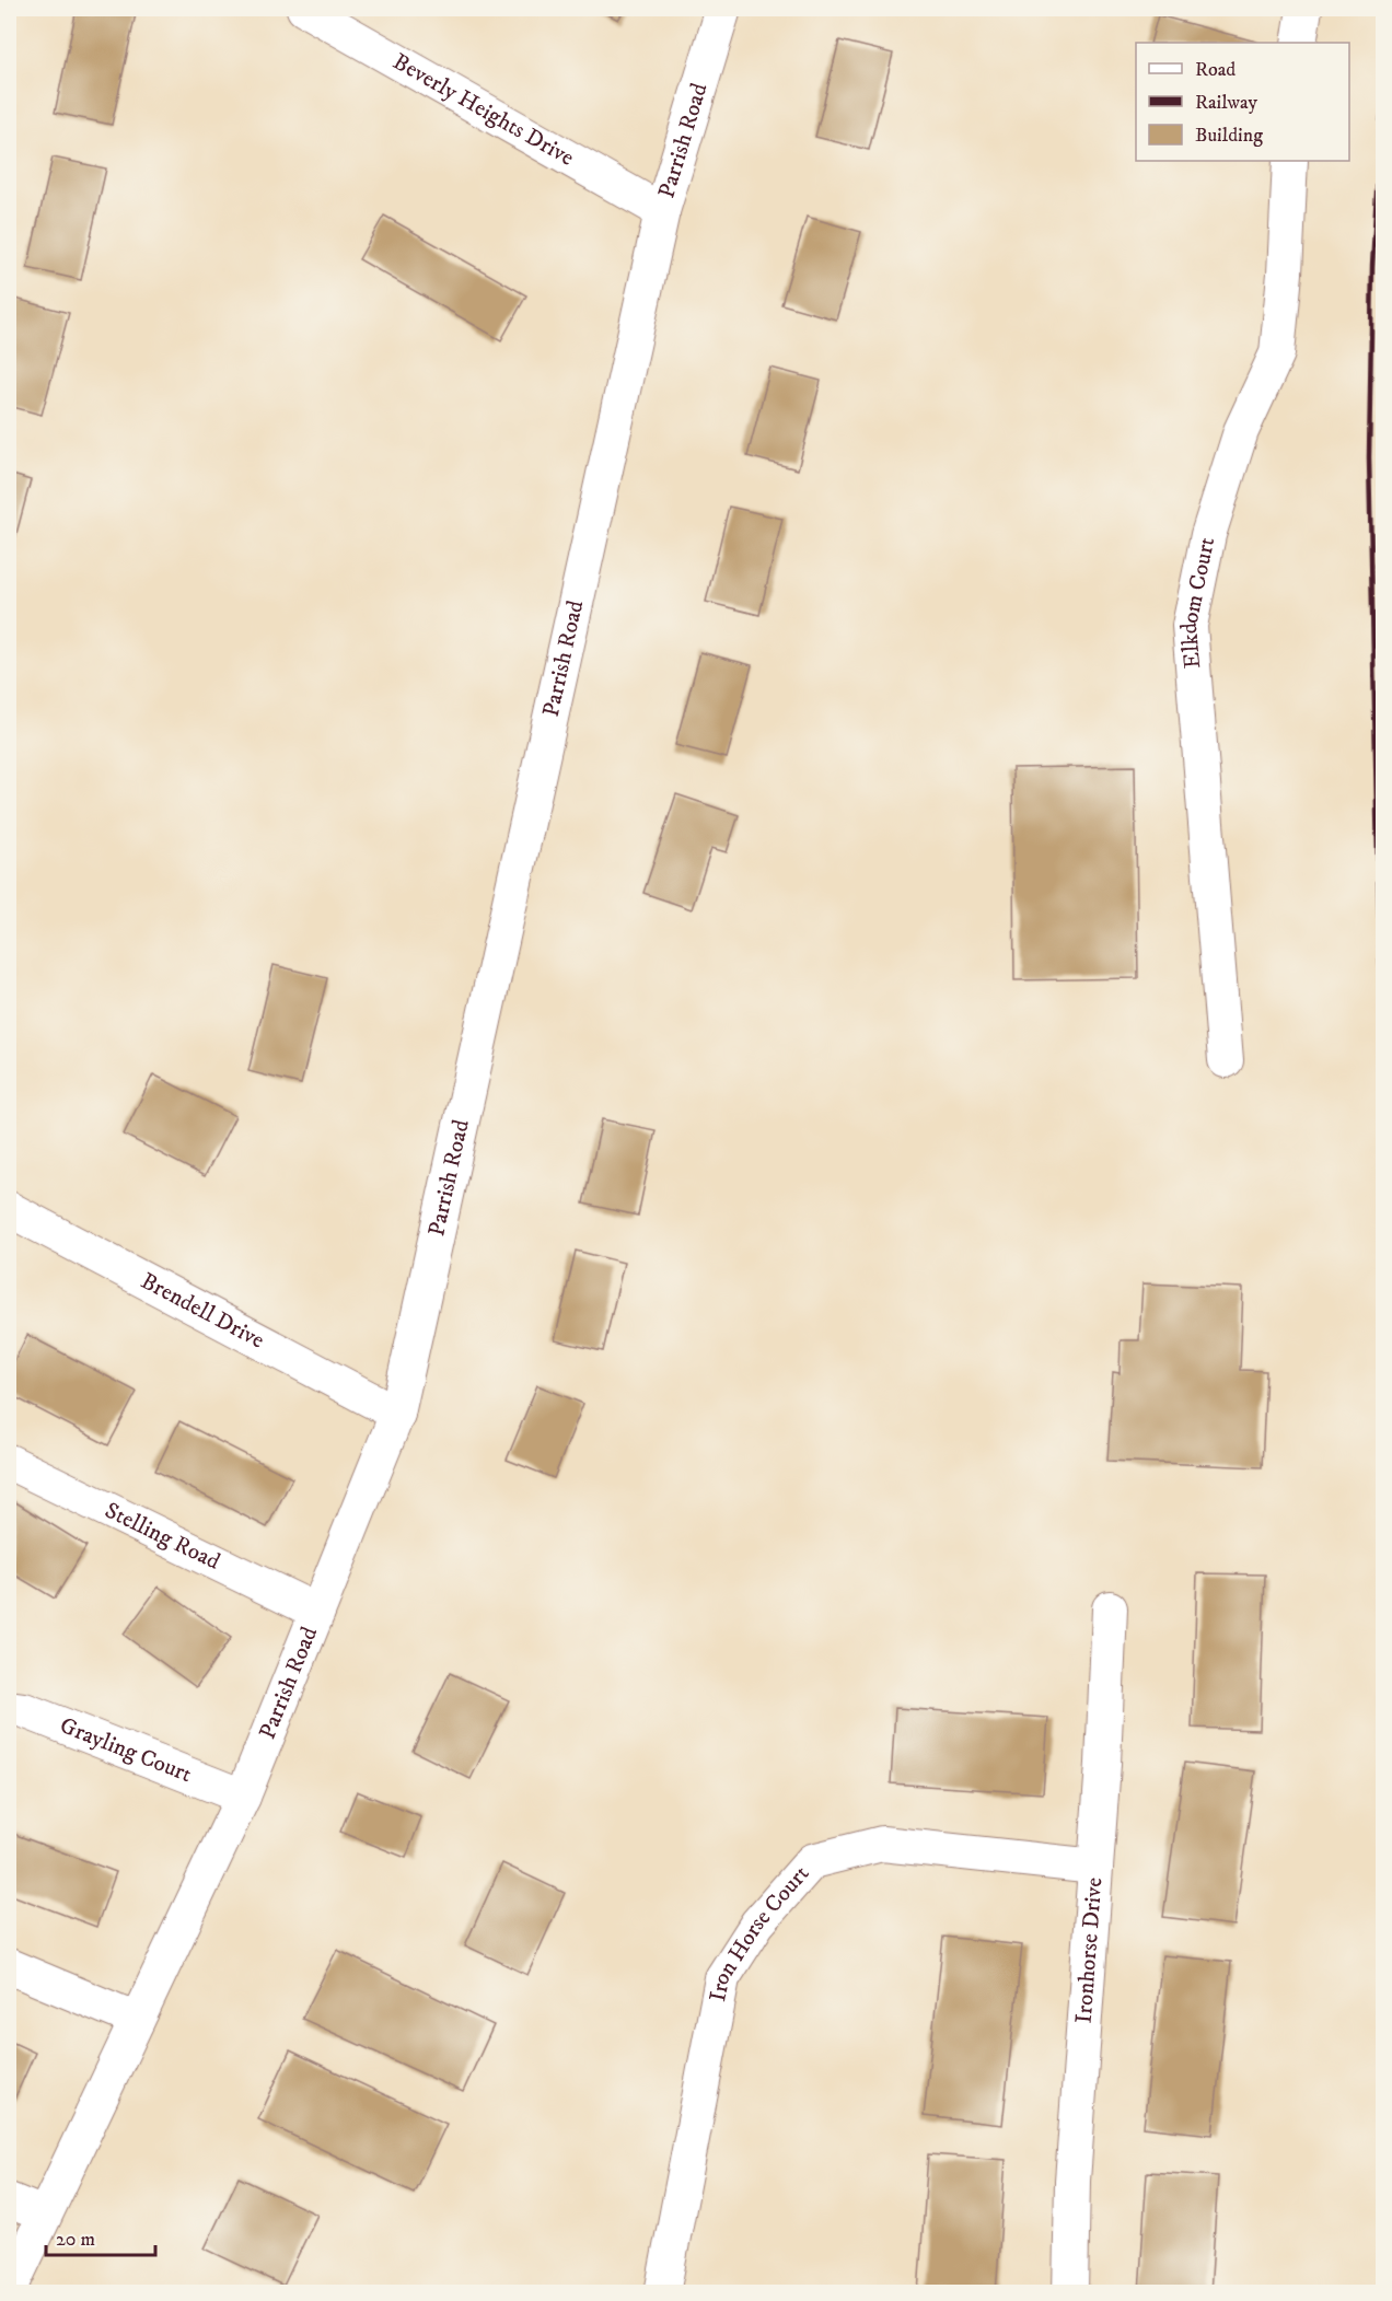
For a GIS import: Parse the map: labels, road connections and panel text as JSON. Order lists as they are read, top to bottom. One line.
{"streets":{"street":["Beverly Heights Drive","Parrish Road","Elkdom Court","Brendell Drive","Stelling Road","Grayling Court","Iron Horse Court","Ironhorse Drive"]},"crossings":[["Beverly Heights Drive","Parrish Road"],["Parrish Road","Brendell Drive"],["Parrish Road","Stelling Road"],["Parrish Road","Grayling Court"],["Iron Horse Court","Ironhorse Drive"]],"legend":["Road","Railway","Building"],"scale_bar":"20 m"}
